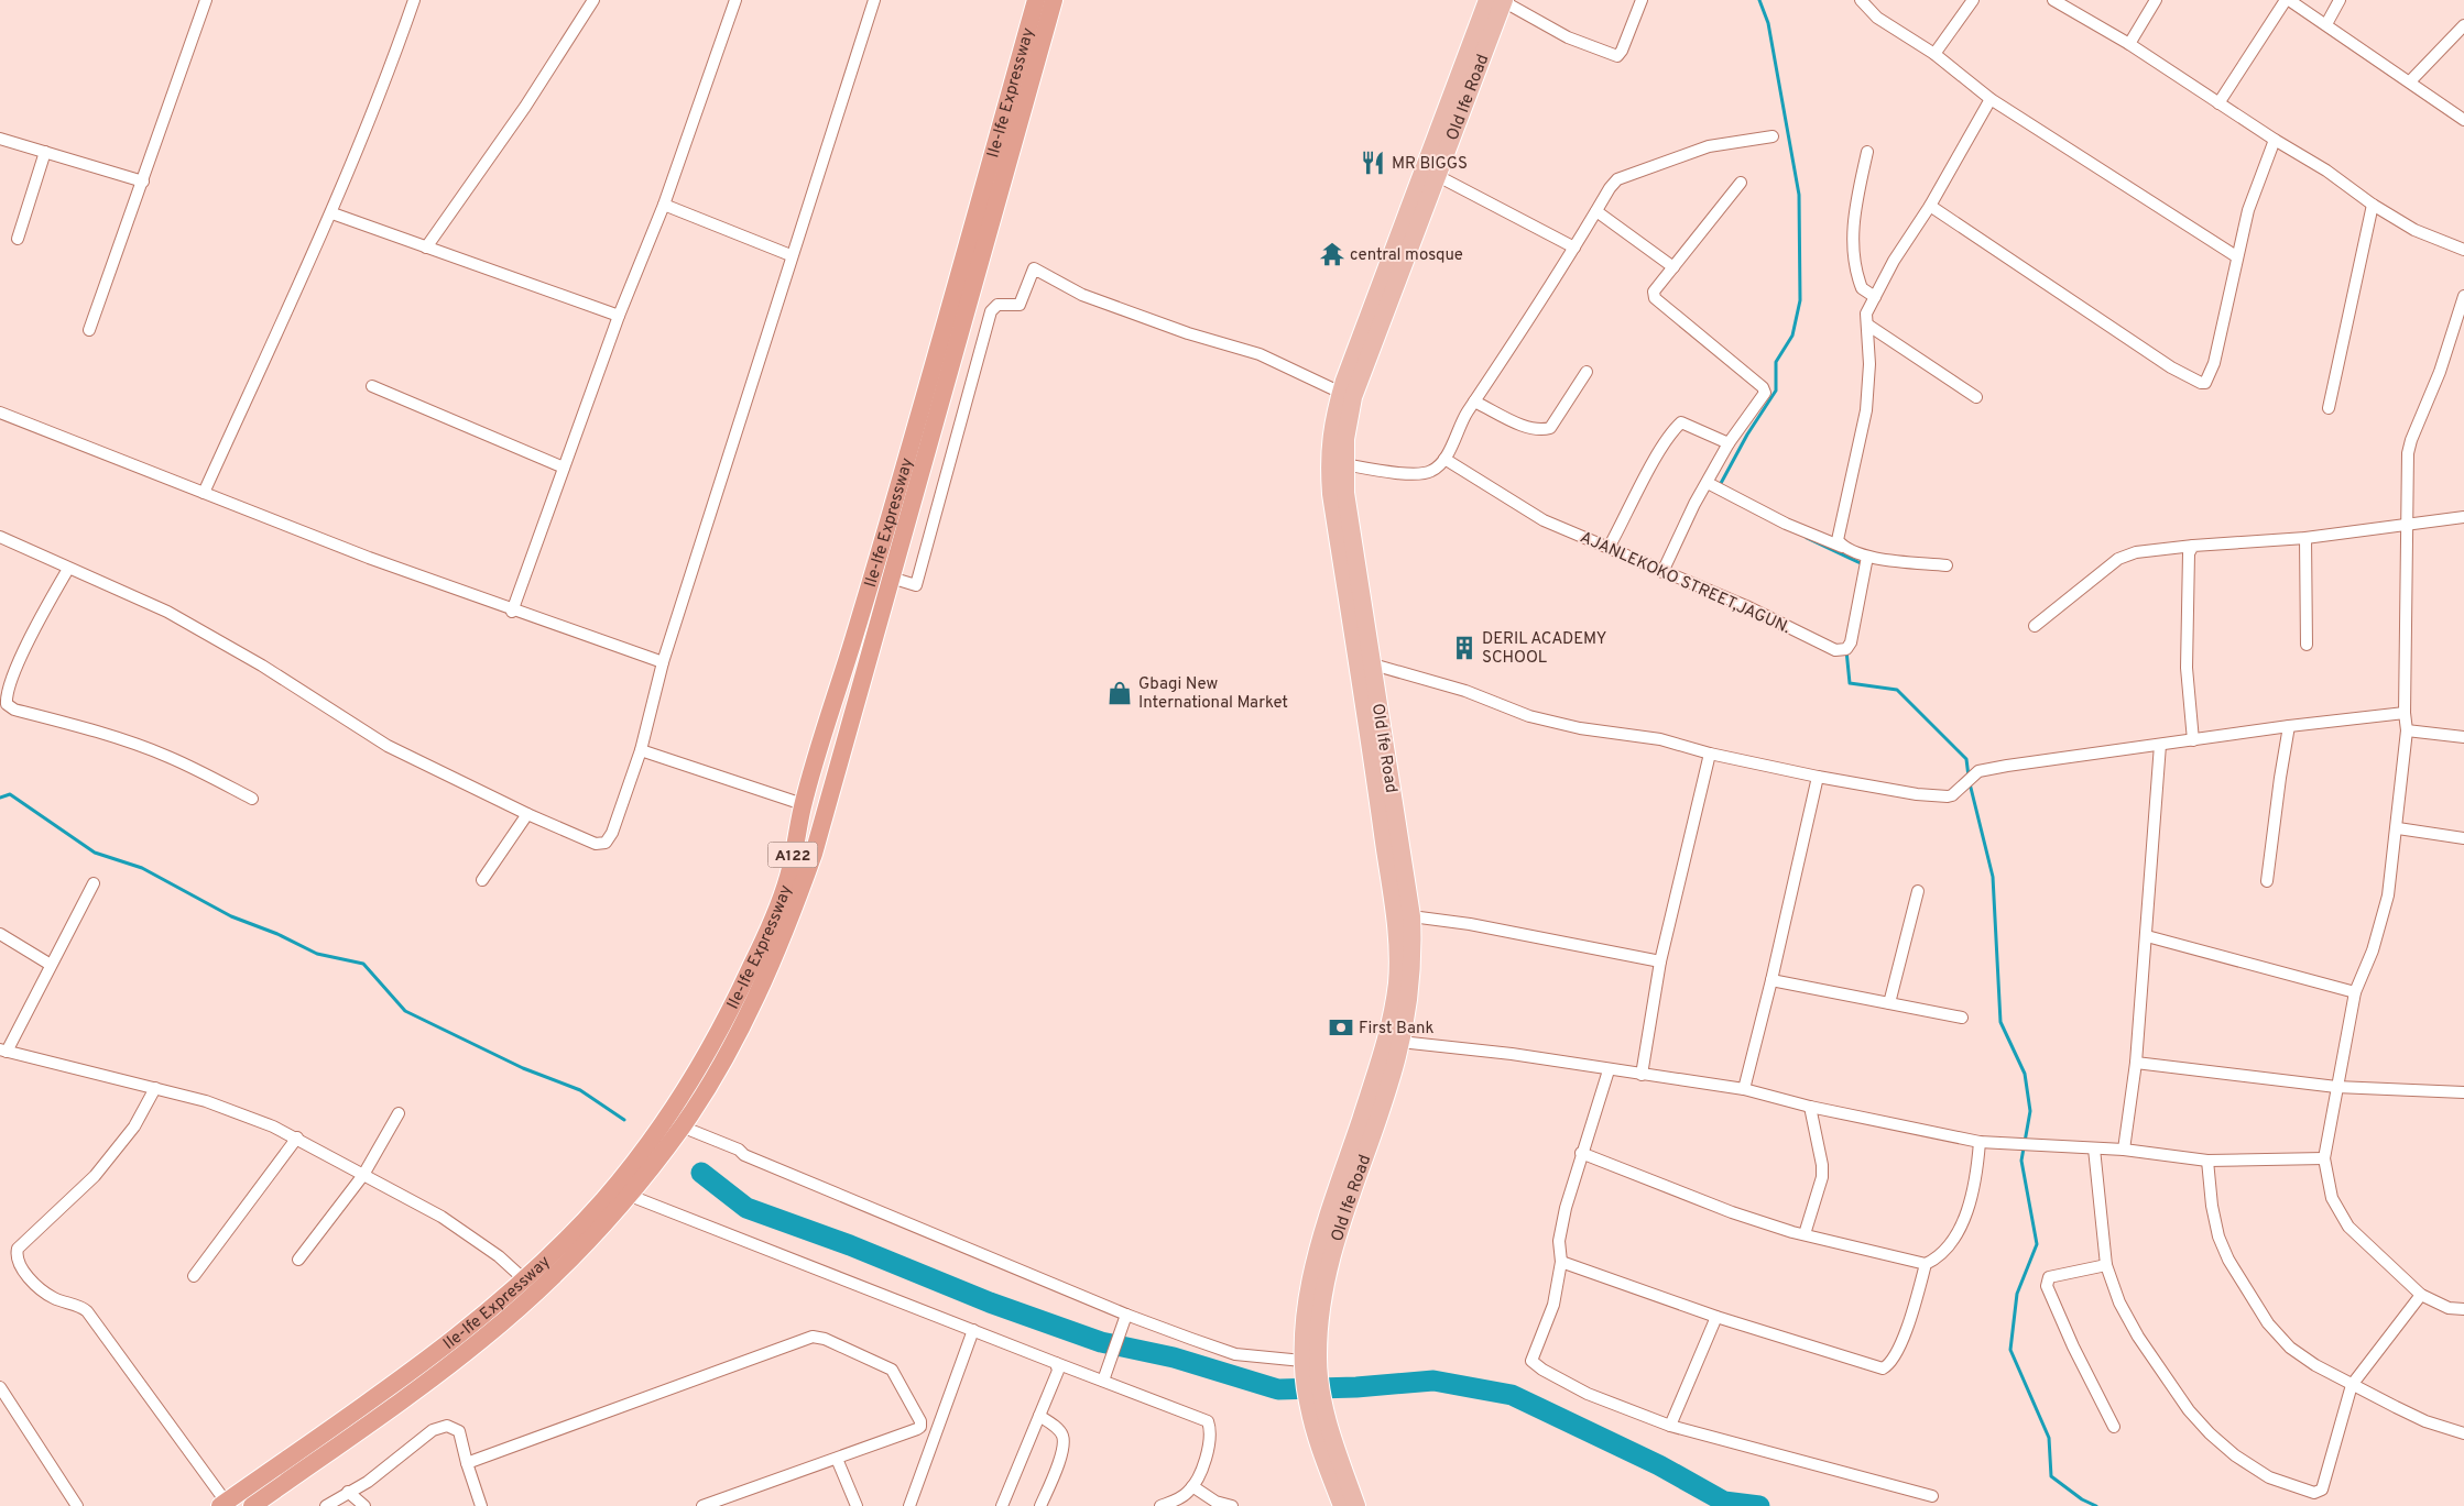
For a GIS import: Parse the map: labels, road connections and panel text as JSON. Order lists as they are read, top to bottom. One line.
{"streets":{"highway":["Ile-Ife Expressway","A122"],"main road":["Old Ife Road"],"street":["AJANLEKOKO STREET,JAGUN."]},"places":{"restaurant":["MR BIGGS"],"temple":["central mosque"],"building":["DERIL ACADEMY SCHOOL"],"shop":["Gbagi New International Market"],"bank":["First Bank"]}}
